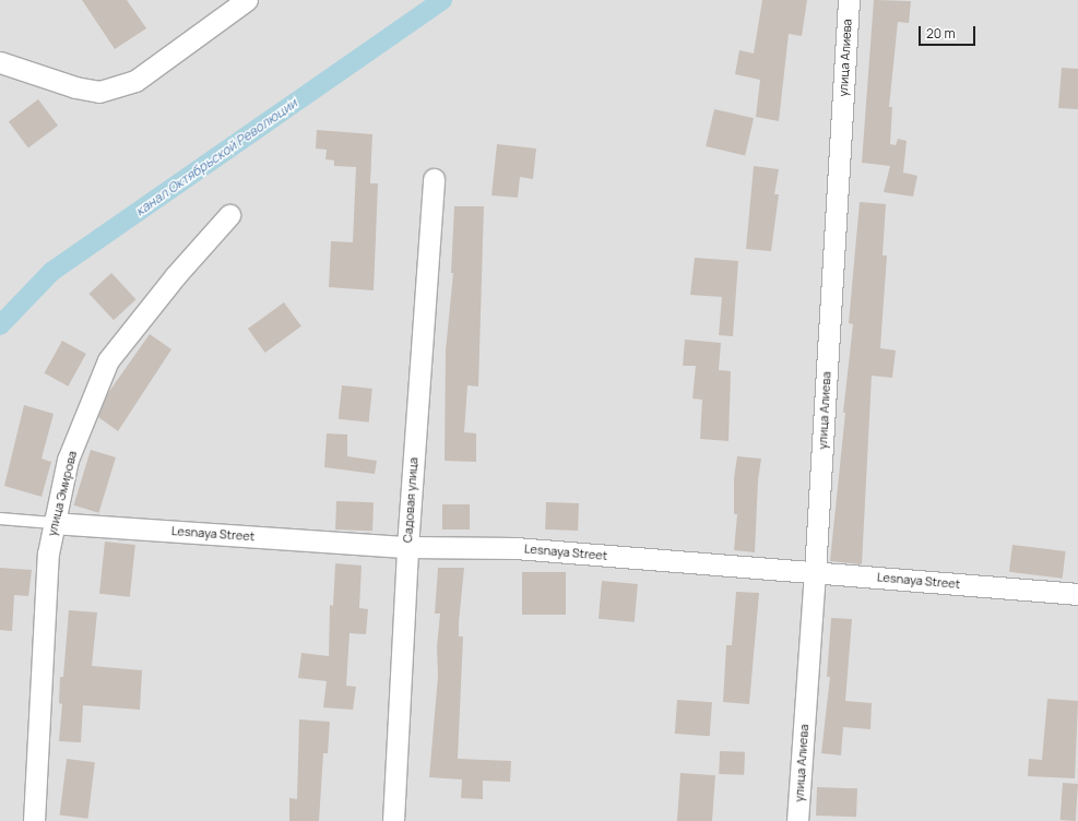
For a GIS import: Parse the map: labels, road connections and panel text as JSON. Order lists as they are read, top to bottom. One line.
{"streets":{"street":["улица Алиева","улица Эмирова","Садовая улица","Lesnaya Street"]},"crossings":[["улица Алиева","Lesnaya Street"],["улица Эмирова","Lesnaya Street"],["Садовая улица","Lesnaya Street"]],"water":["канал Октябрьской Революции"],"scale_bar":"20 m"}
